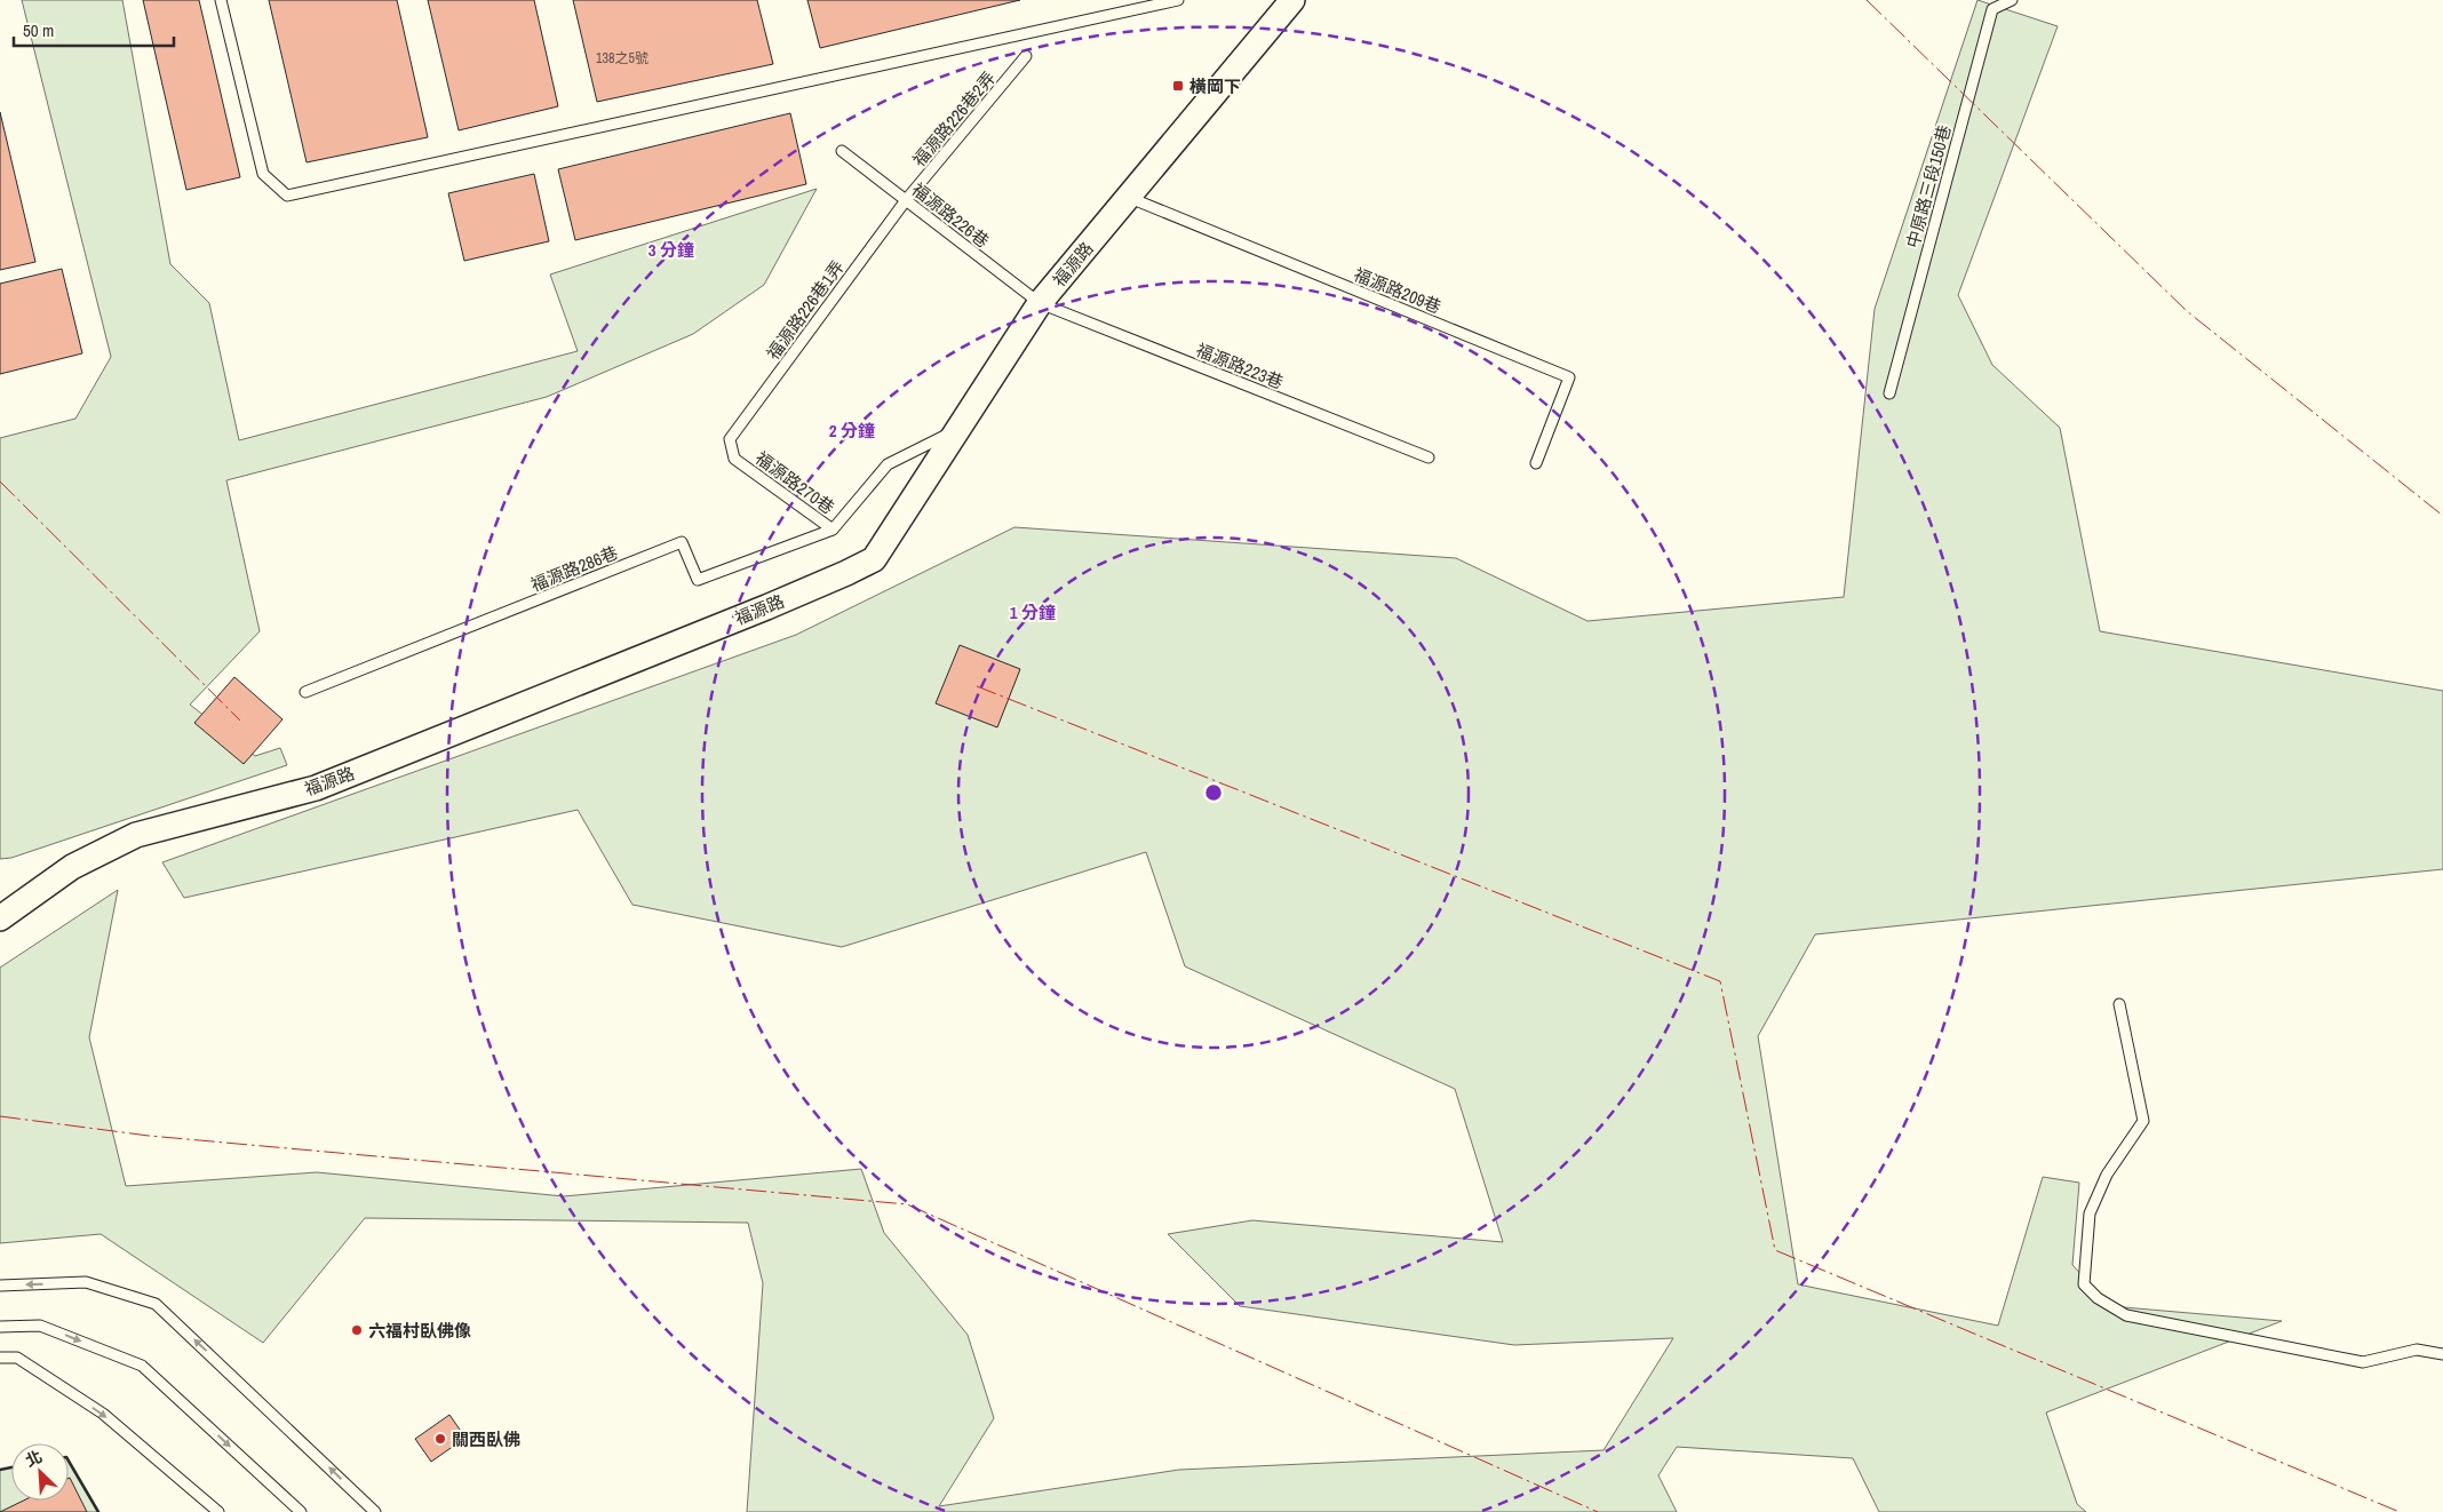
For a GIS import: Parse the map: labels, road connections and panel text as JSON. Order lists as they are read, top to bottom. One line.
{"streets":{"street":["福源路"],"lane":["福源路226巷2弄","中原路三段150巷","福源路226巷","福源路209巷","福源路226巷1弄","福源路223巷","福源路270巷","福源路286巷"]},"crossings":[["福源路226巷2弄","福源路226巷"],["福源路226巷2弄","福源路226巷1弄"],["福源路226巷","福源路"],["福源路226巷","福源路226巷1弄"],["福源路226巷","福源路223巷"],["福源路","福源路209巷"],["福源路","福源路223巷"],["福源路","福源路270巷"],["福源路226巷1弄","福源路270巷"],["福源路270巷","福源路286巷"]],"places":{"transit":["橫岡下"],"other":["六福村臥佛像","關西臥佛"]},"house_numbers":["138之5號"],"scale_bar":"50 m","north":"top left","rings":["3 分鐘","2 分鐘","1 分鐘"]}
